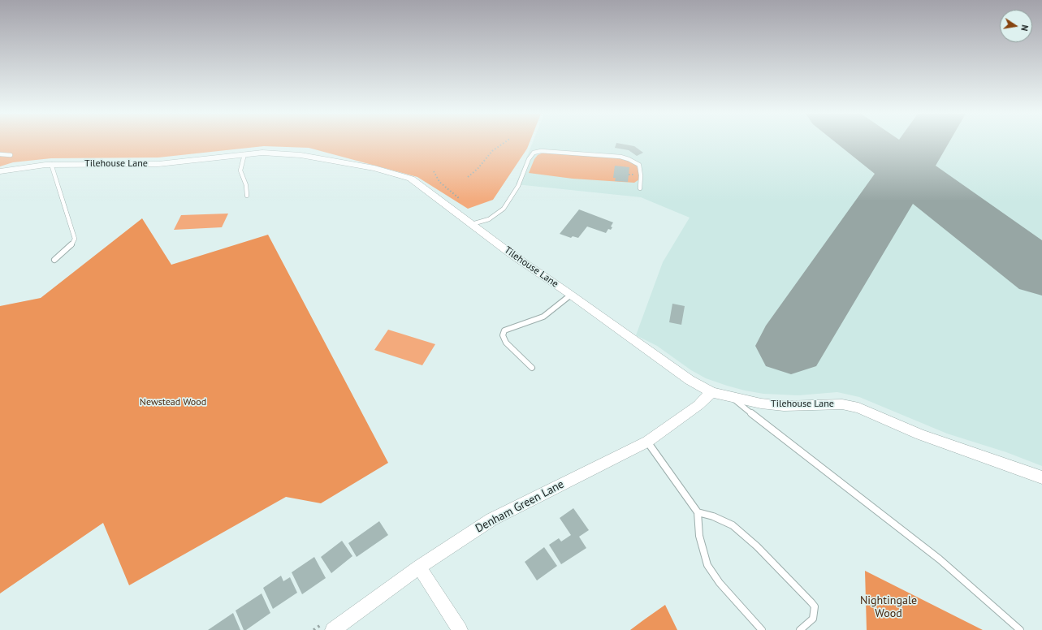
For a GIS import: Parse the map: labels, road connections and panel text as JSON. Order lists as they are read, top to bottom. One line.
{"streets":{"street":["Tilehouse Lane","Denham Green Lane"]},"crossings":[["Tilehouse Lane","Denham Green Lane"]],"parks":["Newstead Wood","Nightingale Wood"],"north":"right"}
